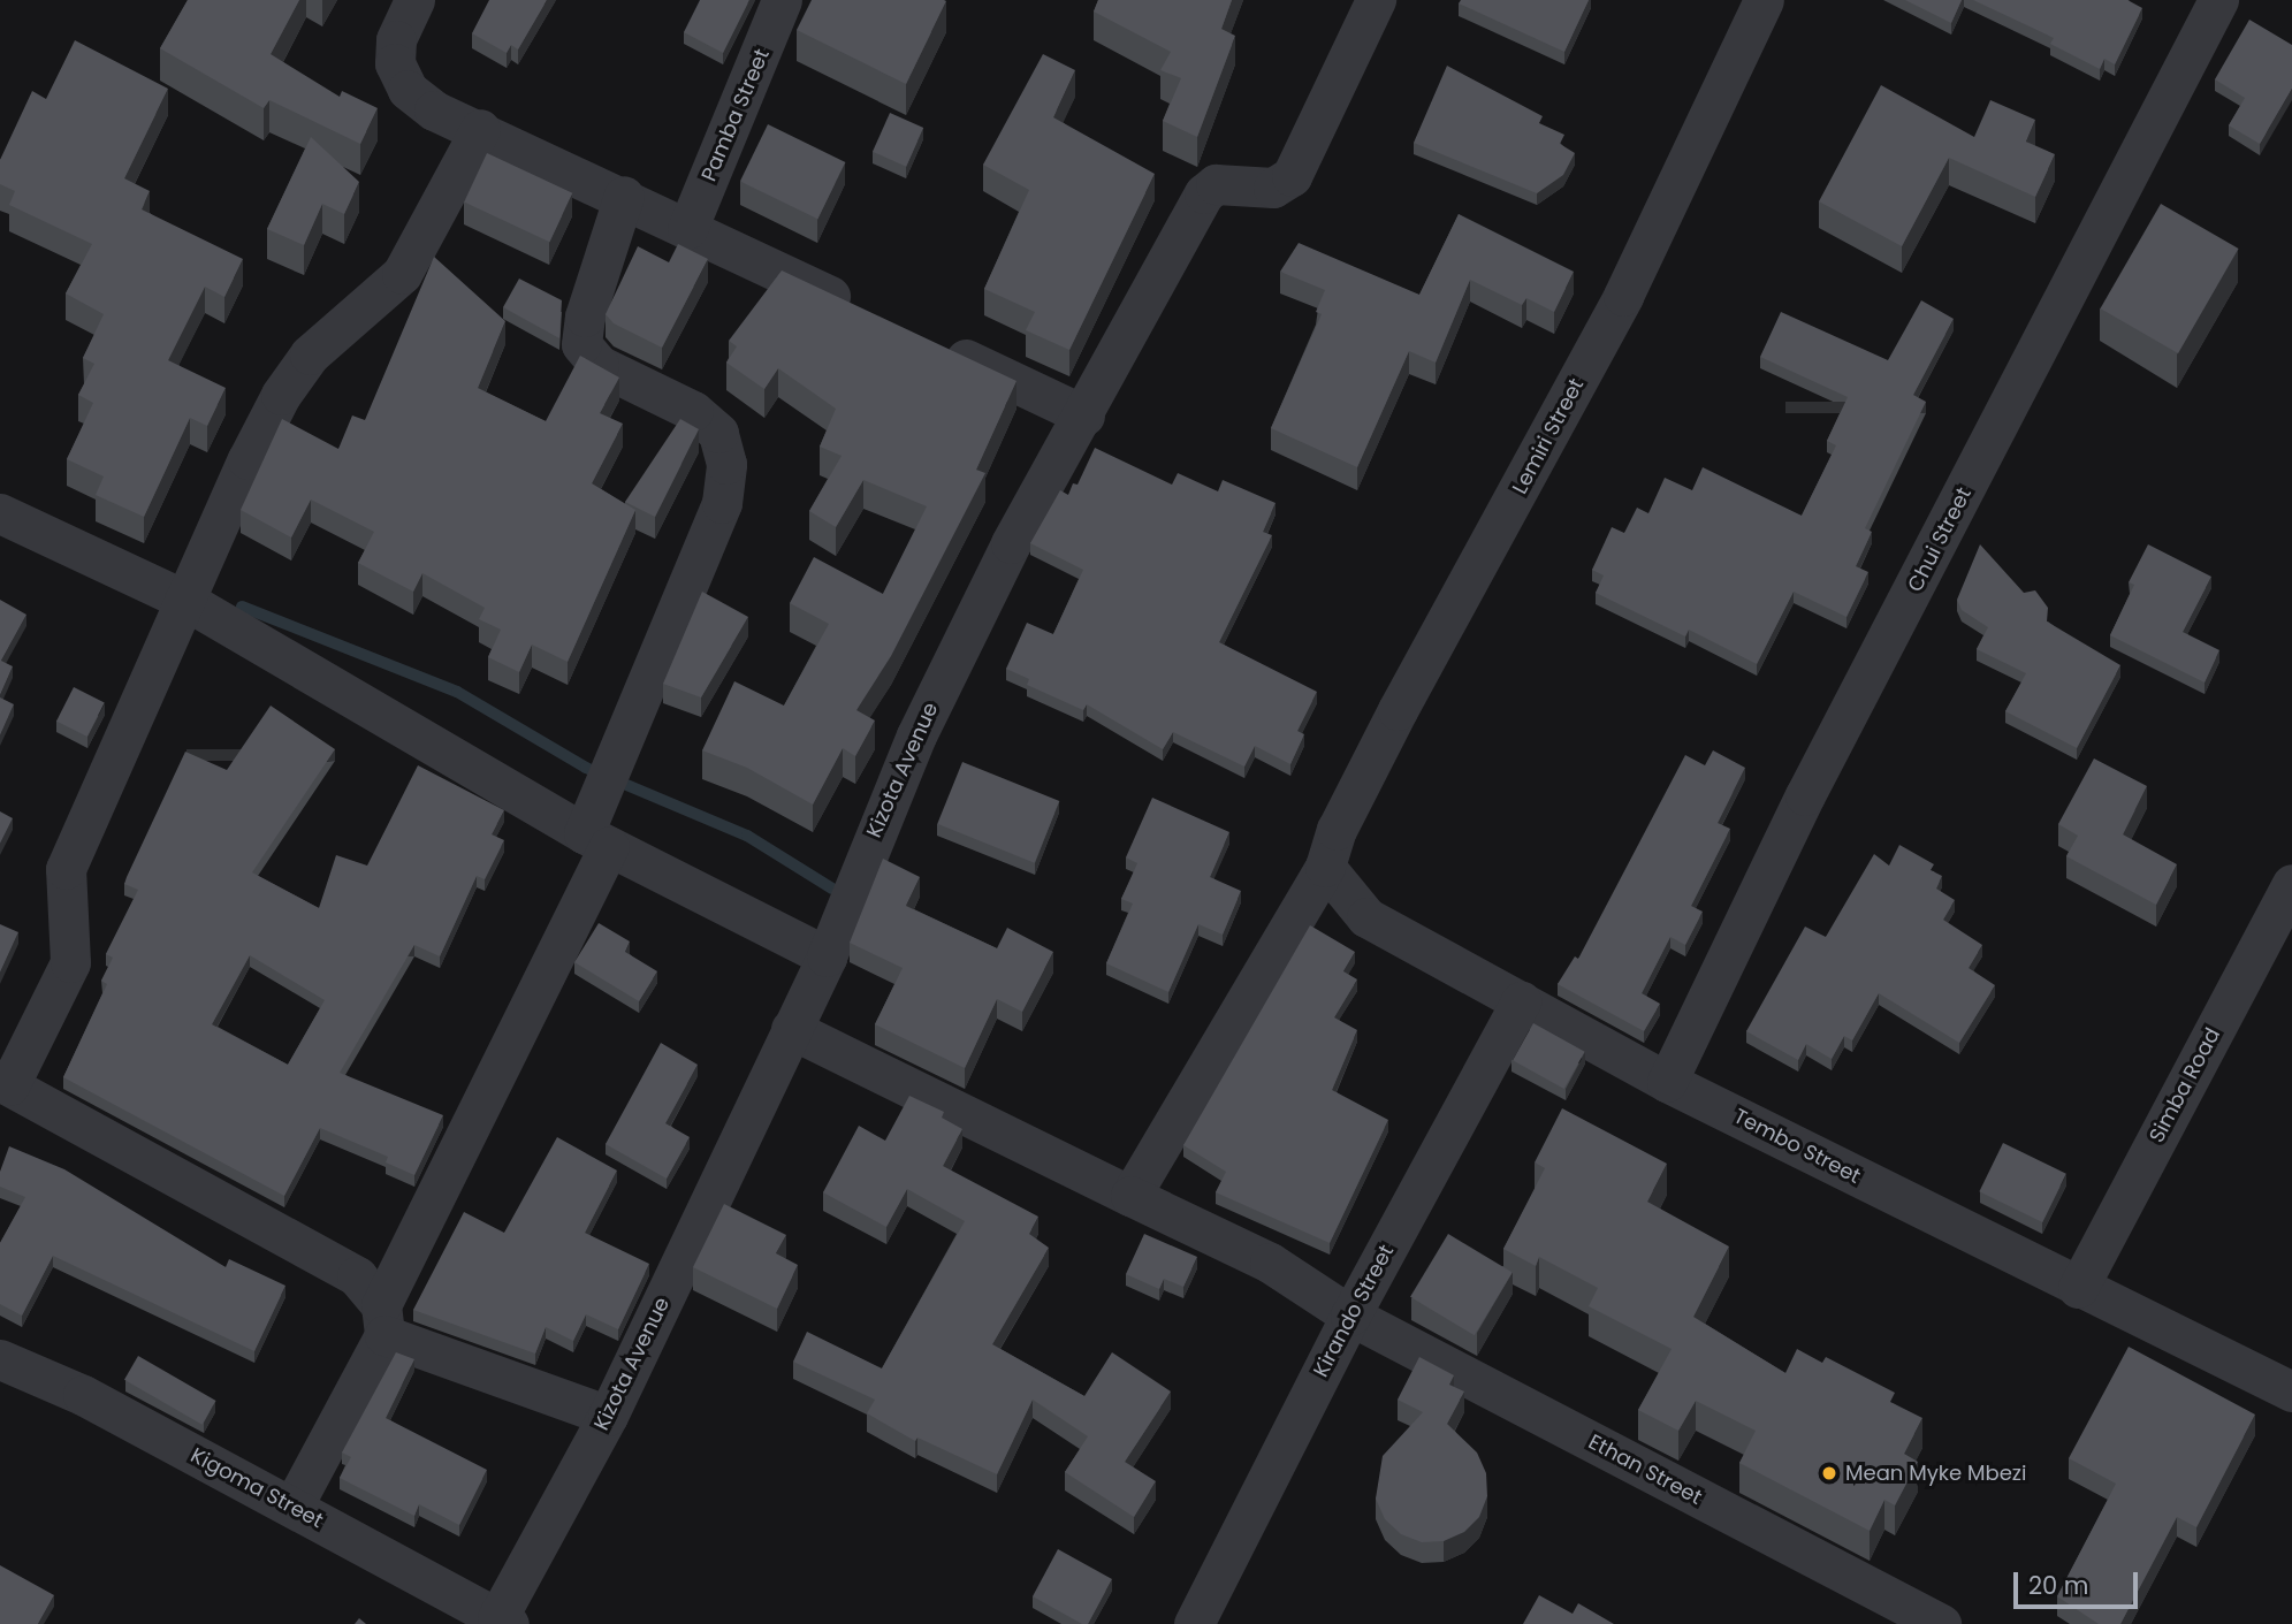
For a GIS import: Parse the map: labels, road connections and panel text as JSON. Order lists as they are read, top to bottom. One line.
{"streets":{"street":["Pamba Street","Lemiri Street","Chui Street","Kizota Avenue","Simba Road","Tembo Street","Kirando Street","Ethan Street","Kigoma Street"]},"crossings":[["Lemiri Street","Tembo Street"],["Lemiri Street","Ethan Street"],["Chui Street","Tembo Street"],["Kizota Avenue","Ethan Street"],["Kizota Avenue","Kigoma Street"],["Simba Road","Tembo Street"],["Tembo Street","Kirando Street"],["Kirando Street","Ethan Street"]],"places":["Mean Myke Mbezi"],"scale_bar":"20 m"}
